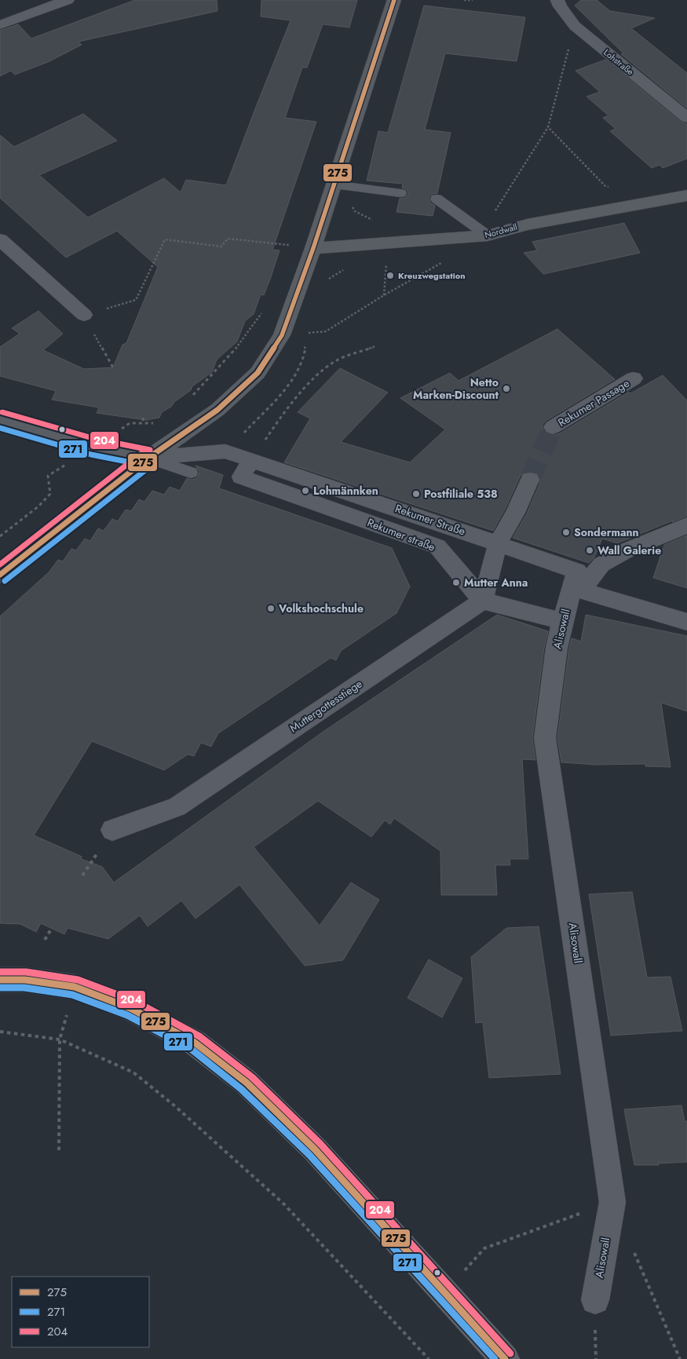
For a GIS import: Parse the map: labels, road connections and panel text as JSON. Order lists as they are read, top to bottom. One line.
{"streets":{"street":["Lohstraße","Nordwall","Rekumer Passage","Rekumer Straße","Rekumer straße","Alisowall","Muttergottesstiege"]},"crossings":[["Rekumer Straße","Rekumer straße"],["Rekumer Straße","Alisowall"],["Rekumer straße","Muttergottesstiege"]],"places":["Kreuzwegstation","Netto Marken-Discount","Lohmännken","Postfiliale 538","Sondermann","Wall Galerie","Mutter Anna","Volkshochschule"],"lines":["transit line 275","transit line 204","transit line 271"],"legend":["275","271","204"]}
